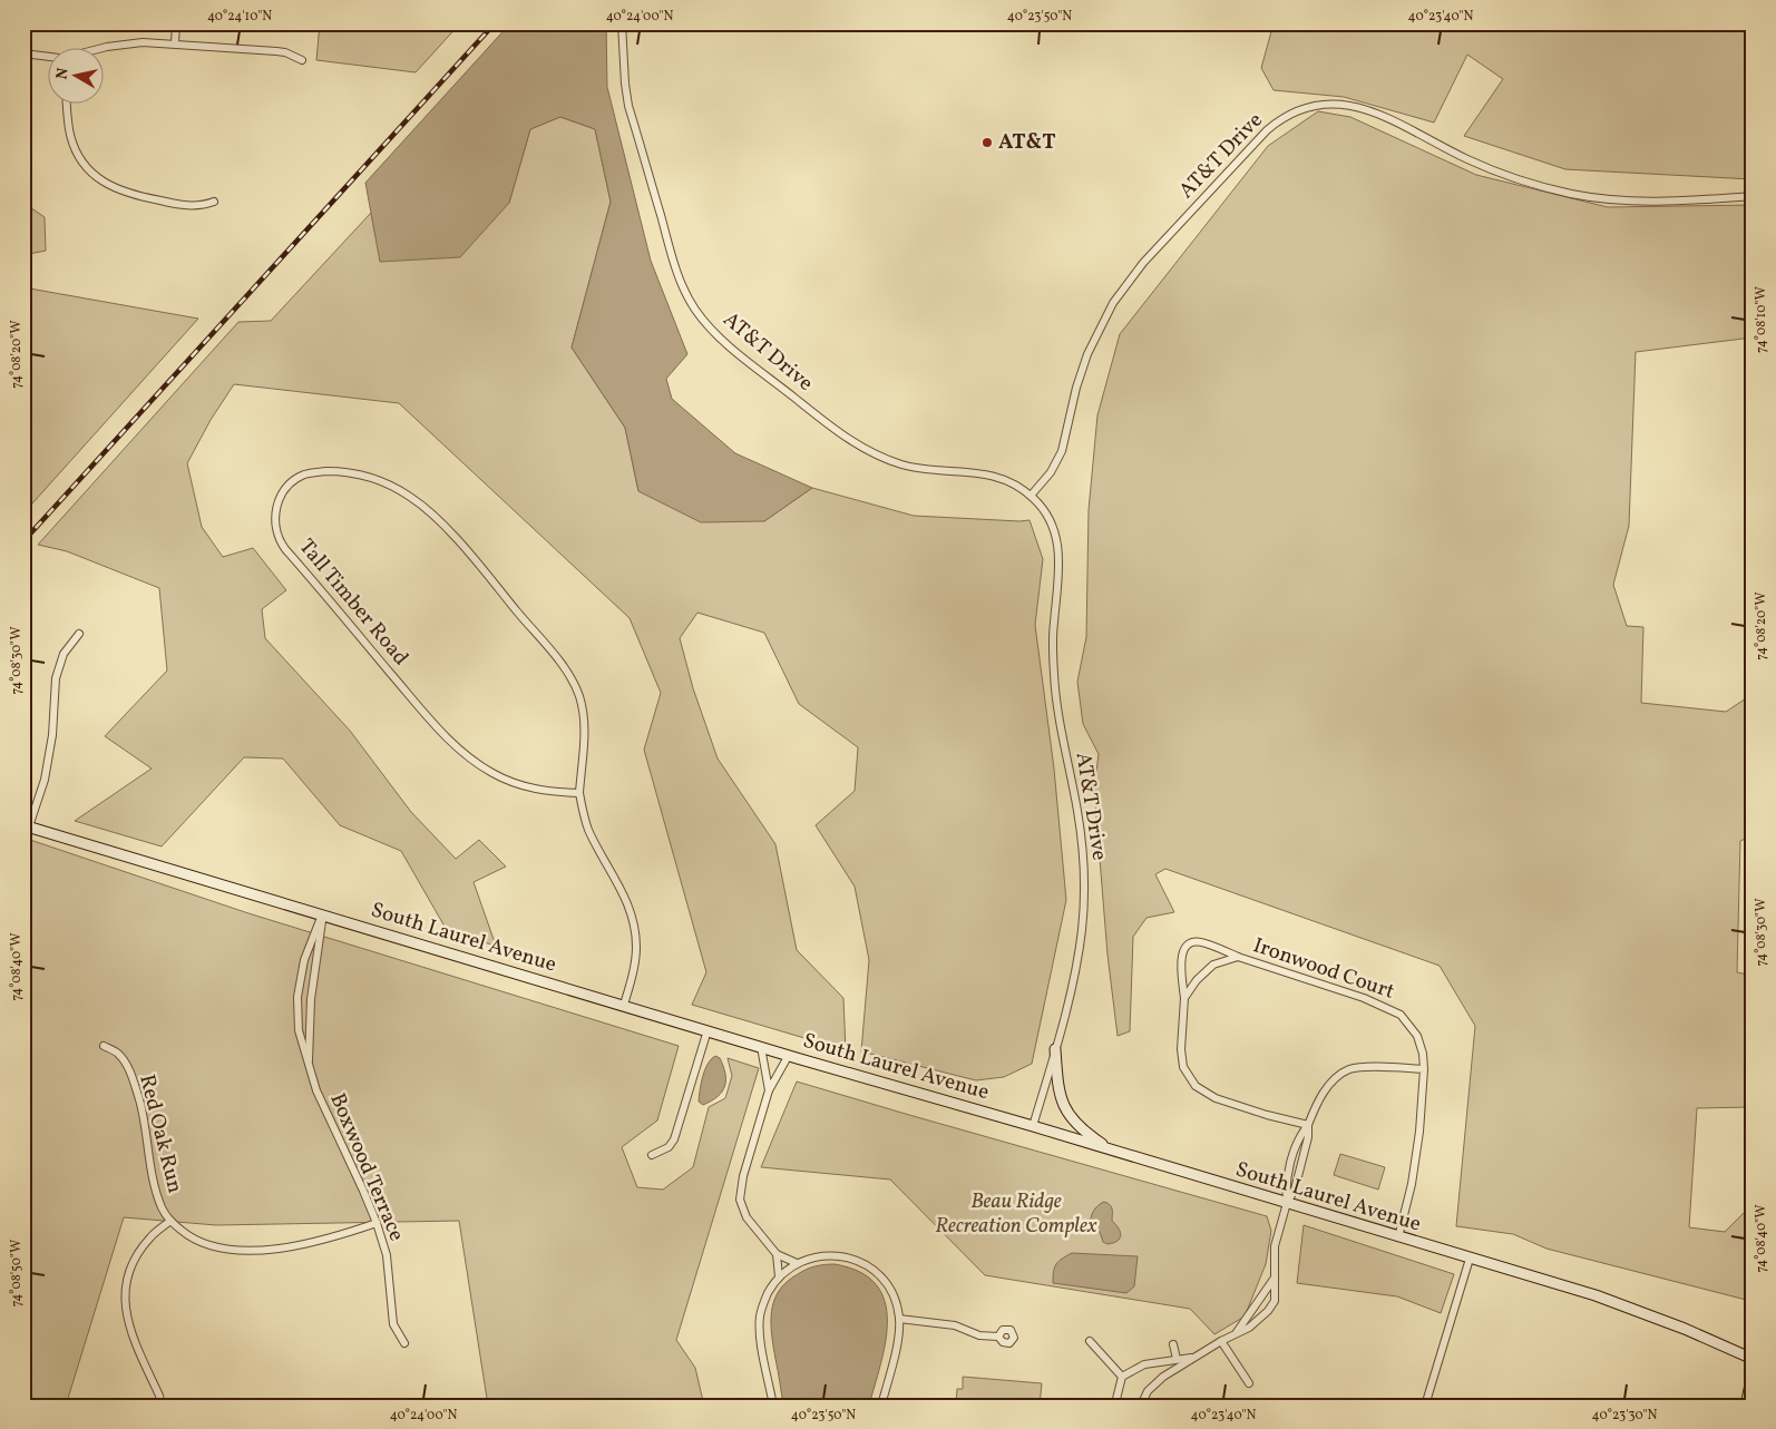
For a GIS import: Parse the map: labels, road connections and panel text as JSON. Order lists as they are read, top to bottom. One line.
{"streets":{"main road":["South Laurel Avenue"],"street":["AT&T Drive","Tall Timber Road","Ironwood Court","Red Oak Run","Boxwood Terrace"]},"crossings":[["AT&T Drive","South Laurel Avenue"],["Tall Timber Road","South Laurel Avenue"],["South Laurel Avenue","Ironwood Court"],["South Laurel Avenue","Boxwood Terrace"],["Red Oak Run","Boxwood Terrace"]],"parks":["Beau Ridge Recreation Complex"],"places":["AT&T"],"north":"left","coordinates":["40°24'10\"N","40°24'00\"N","40°23'50\"N","40°23'40\"N","74°08'10\"W","74°08'20\"W","74°08'30\"W","74°08'40\"W","74°08'50\"W","40°23'30\"N"]}
